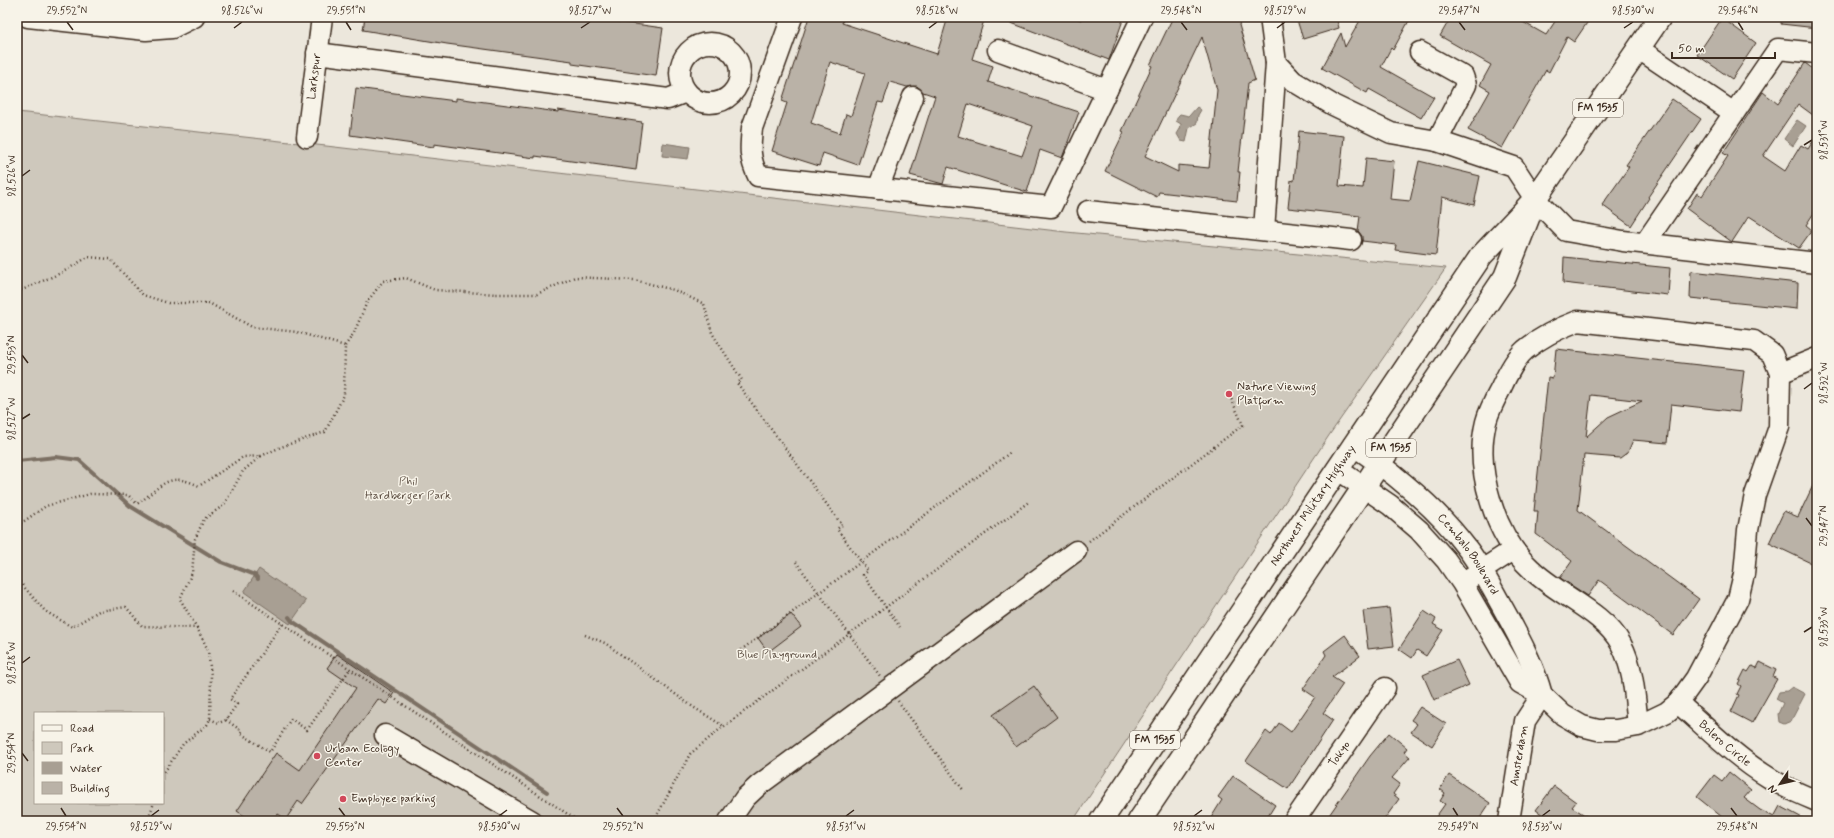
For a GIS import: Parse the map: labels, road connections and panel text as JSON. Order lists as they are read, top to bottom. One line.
{"streets":{"main road":["FM 1535","Northwest Military Highway"],"street":["Larkspur","Cembalo Boulevard","Bolero Circle","Tokyo","Amsterdam"]},"crossings":[["Northwest Military Highway","Cembalo Boulevard"],["Cembalo Boulevard","Bolero Circle"],["Cembalo Boulevard","Amsterdam"]],"parks":["Phil Hardberger Park","Blue Playground"],"places":["Nature Viewing Platform","Urban Ecology Center","Employee parking"],"legend":["Road","Park","Water","Building"],"scale_bar":"50 m","north":"bottom left","coordinates":["29.552°N","98.526°W","29.551°N","98.527°W","98.528°W","29.548°N","98.529°W","29.547°N","98.530°W","29.546°N","98.531°W","29.553°N","98.532°W","98.533°W","29.554°N","29.549°N"]}
